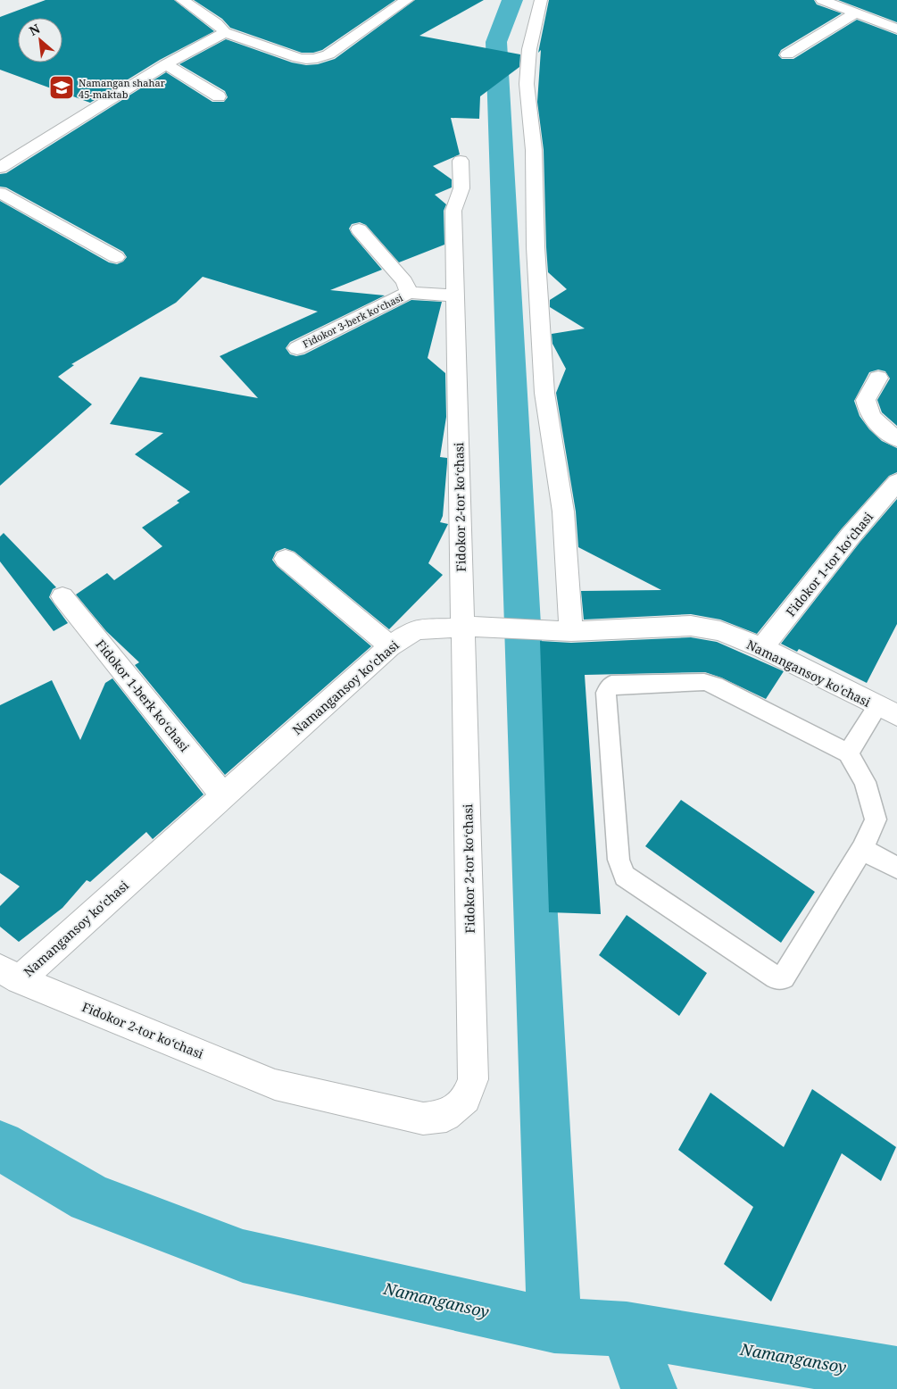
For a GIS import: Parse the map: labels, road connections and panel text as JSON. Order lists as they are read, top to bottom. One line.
{"streets":{"street":["Fidokor 3-berk koʻchasi","Fidokor 2-tor koʻchasi","Fidokor 1-tor koʻchasi","Namangansoy ko'chasi","Fidokor 1-berk koʻchasi"]},"crossings":[["Fidokor 3-berk koʻchasi","Fidokor 2-tor koʻchasi"],["Fidokor 2-tor koʻchasi","Namangansoy ko'chasi"],["Fidokor 1-tor koʻchasi","Namangansoy ko'chasi"],["Namangansoy ko'chasi","Fidokor 1-berk koʻchasi"]],"water":["Namangansoy"],"places":{"school or university":["Namangan shahar 45-maktab"]},"north":"top left"}
